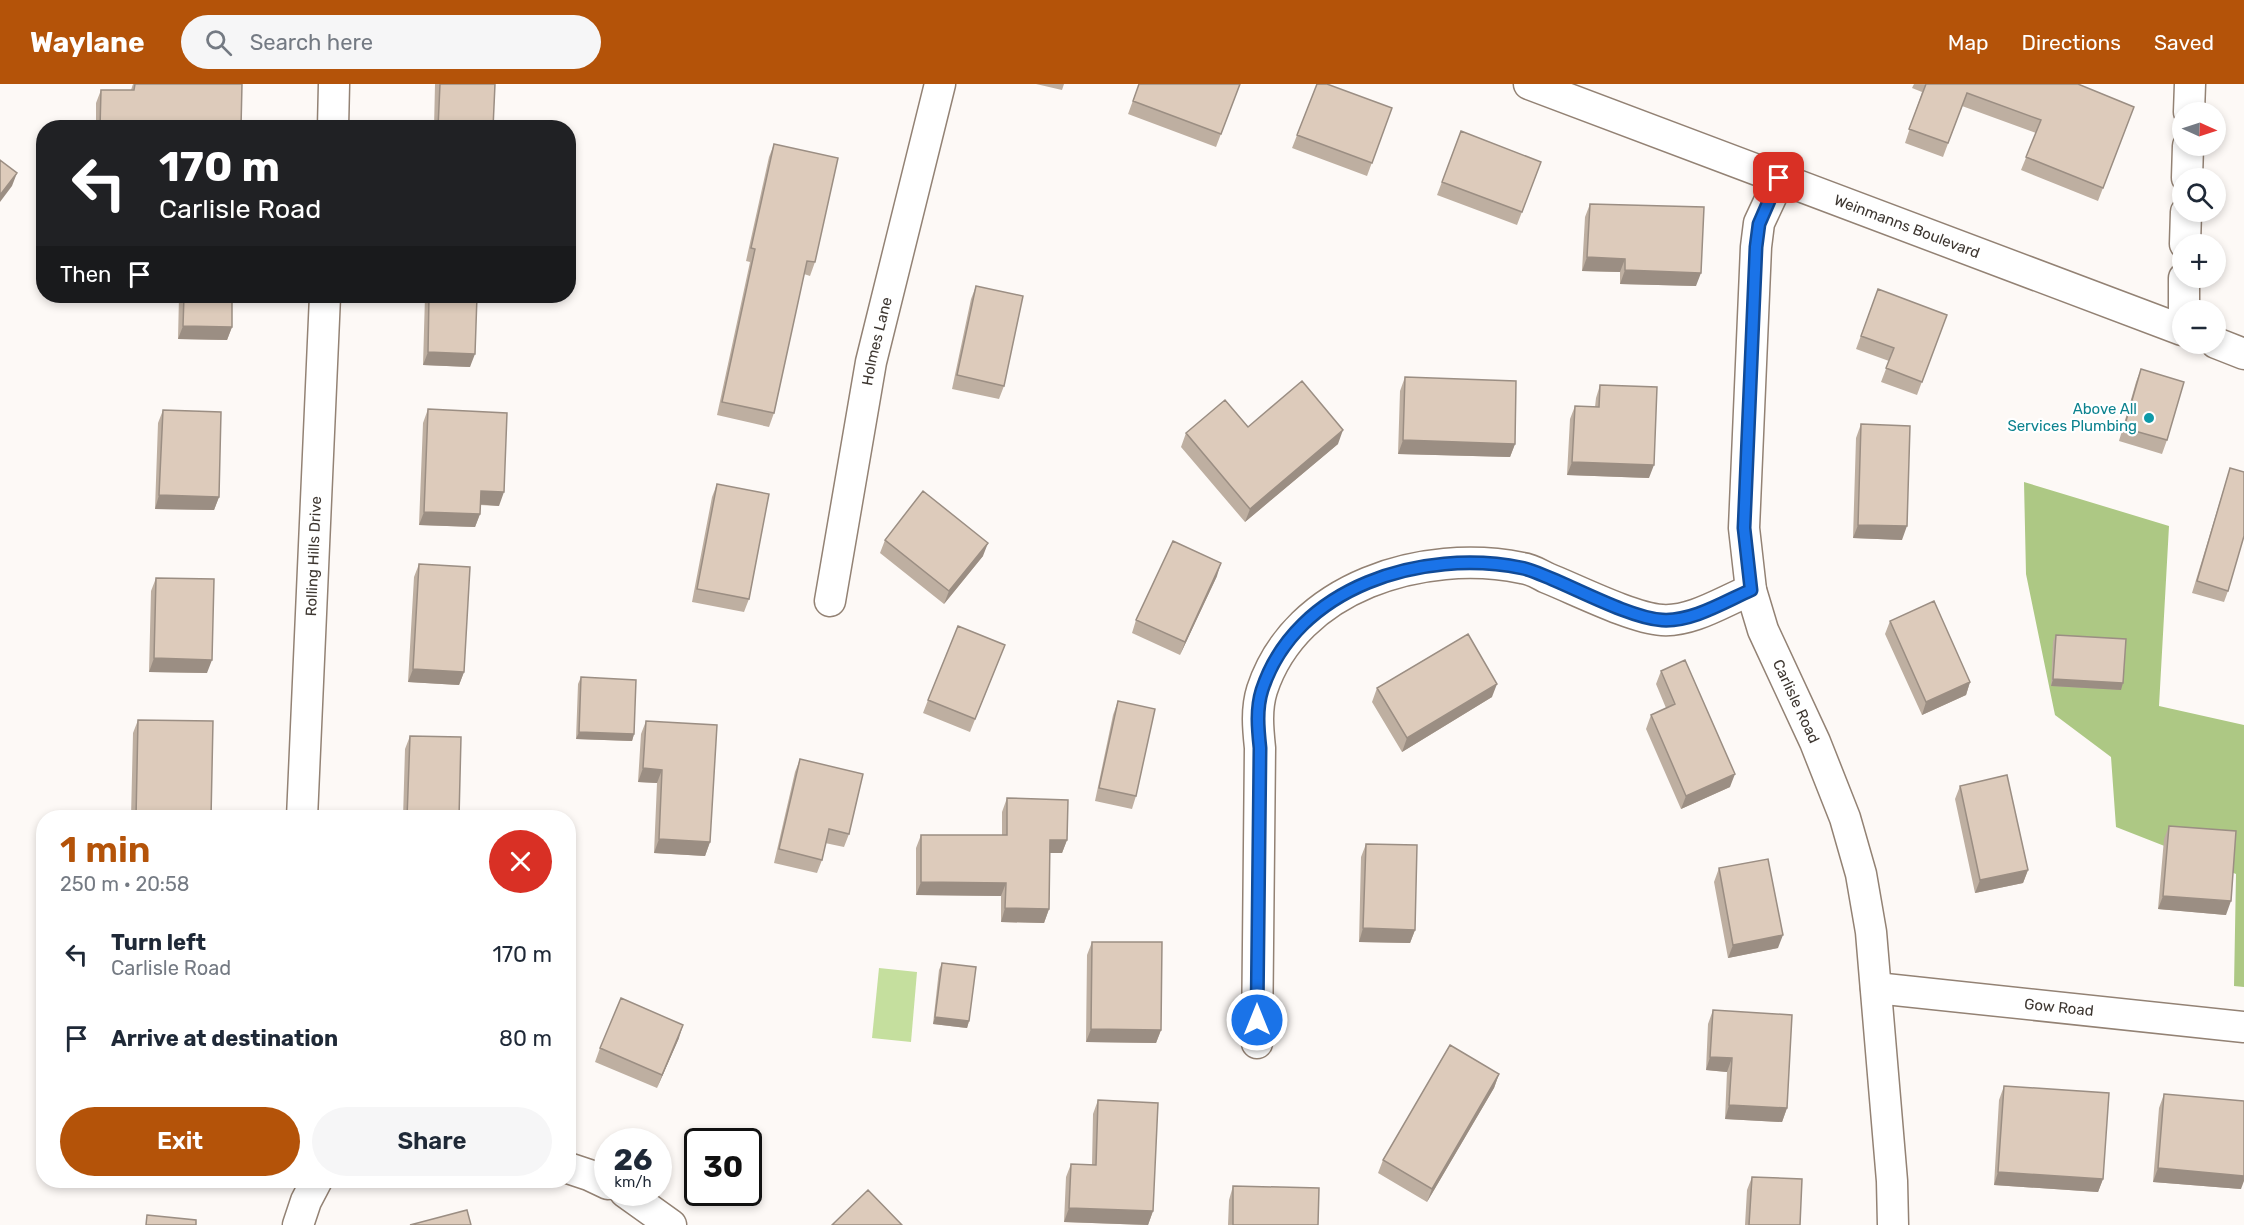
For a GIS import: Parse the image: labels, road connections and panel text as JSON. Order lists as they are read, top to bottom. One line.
{"streets":{"street":["Weinmanns Boulevard","Holmes Lane","Rolling Hills Drive","Carlisle Road","Gow Road"]},"crossings":[["Weinmanns Boulevard","Carlisle Road"],["Carlisle Road","Gow Road"]],"places":["Above All Services Plumbing"],"north":"right","page":{"header":"Waylane","search":"Search here","nav":["Map","Directions","Saved"],"map_buttons":["+","−"],"turn":["170 m","Carlisle Road"],"then":"Then","heading":["1 min","250 m · 20:58"],"list":[{"name":"Turn left","note":"Carlisle Road","value":"170 m"},{"name":"Arrive at destination","value":"80 m"}],"buttons":["Exit","Share"],"speed":"26 km/h","limit":"30"}}
